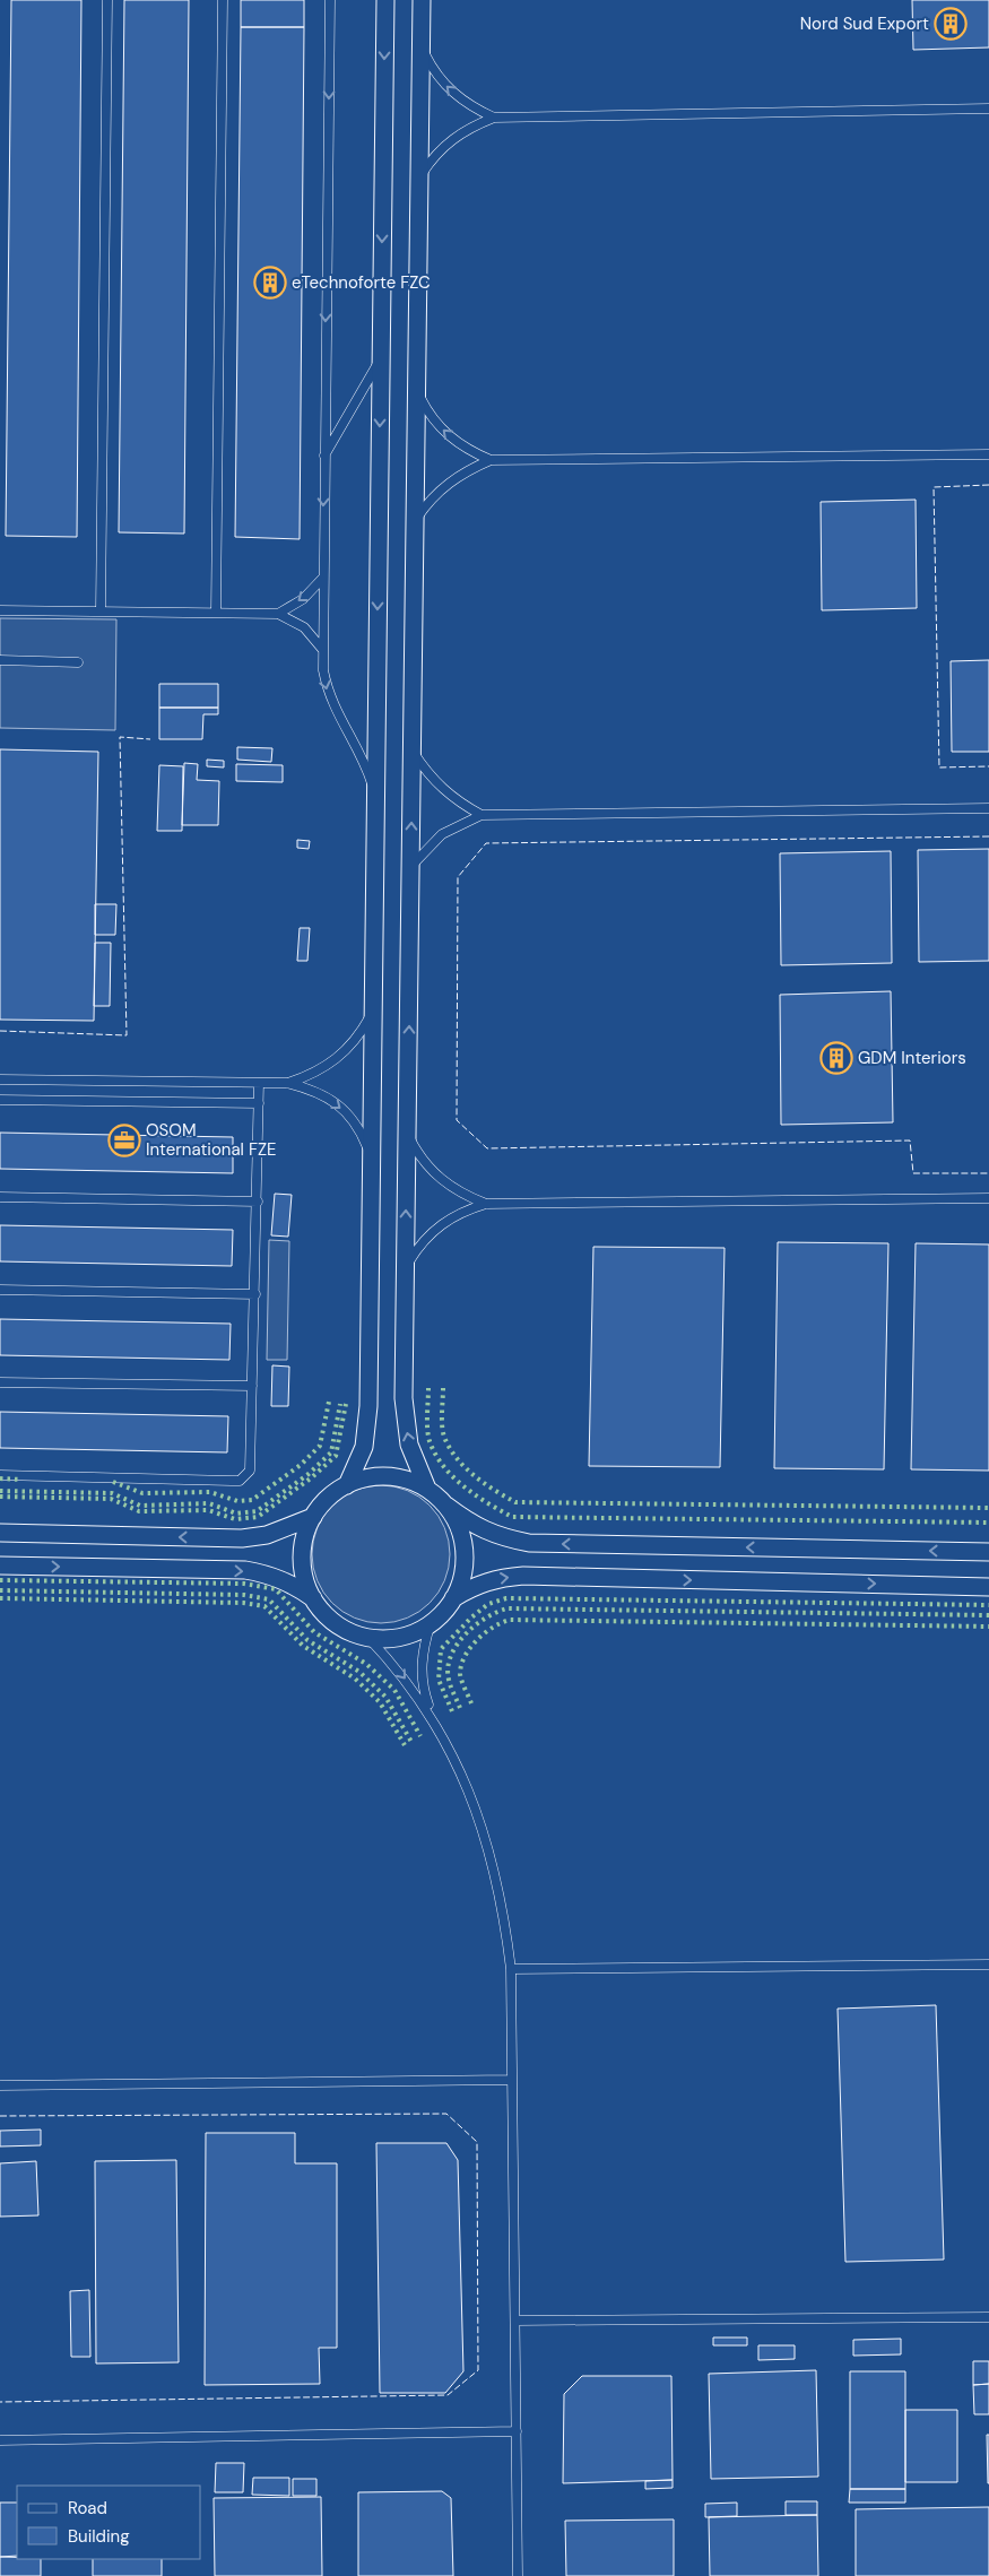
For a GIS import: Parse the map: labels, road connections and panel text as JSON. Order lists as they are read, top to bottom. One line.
{"places":{"building":["Nord Sud Export","eTechnoforte FZC","GDM Interiors"],"office":["OSOM International FZE"]},"legend":["Road","Building"]}
